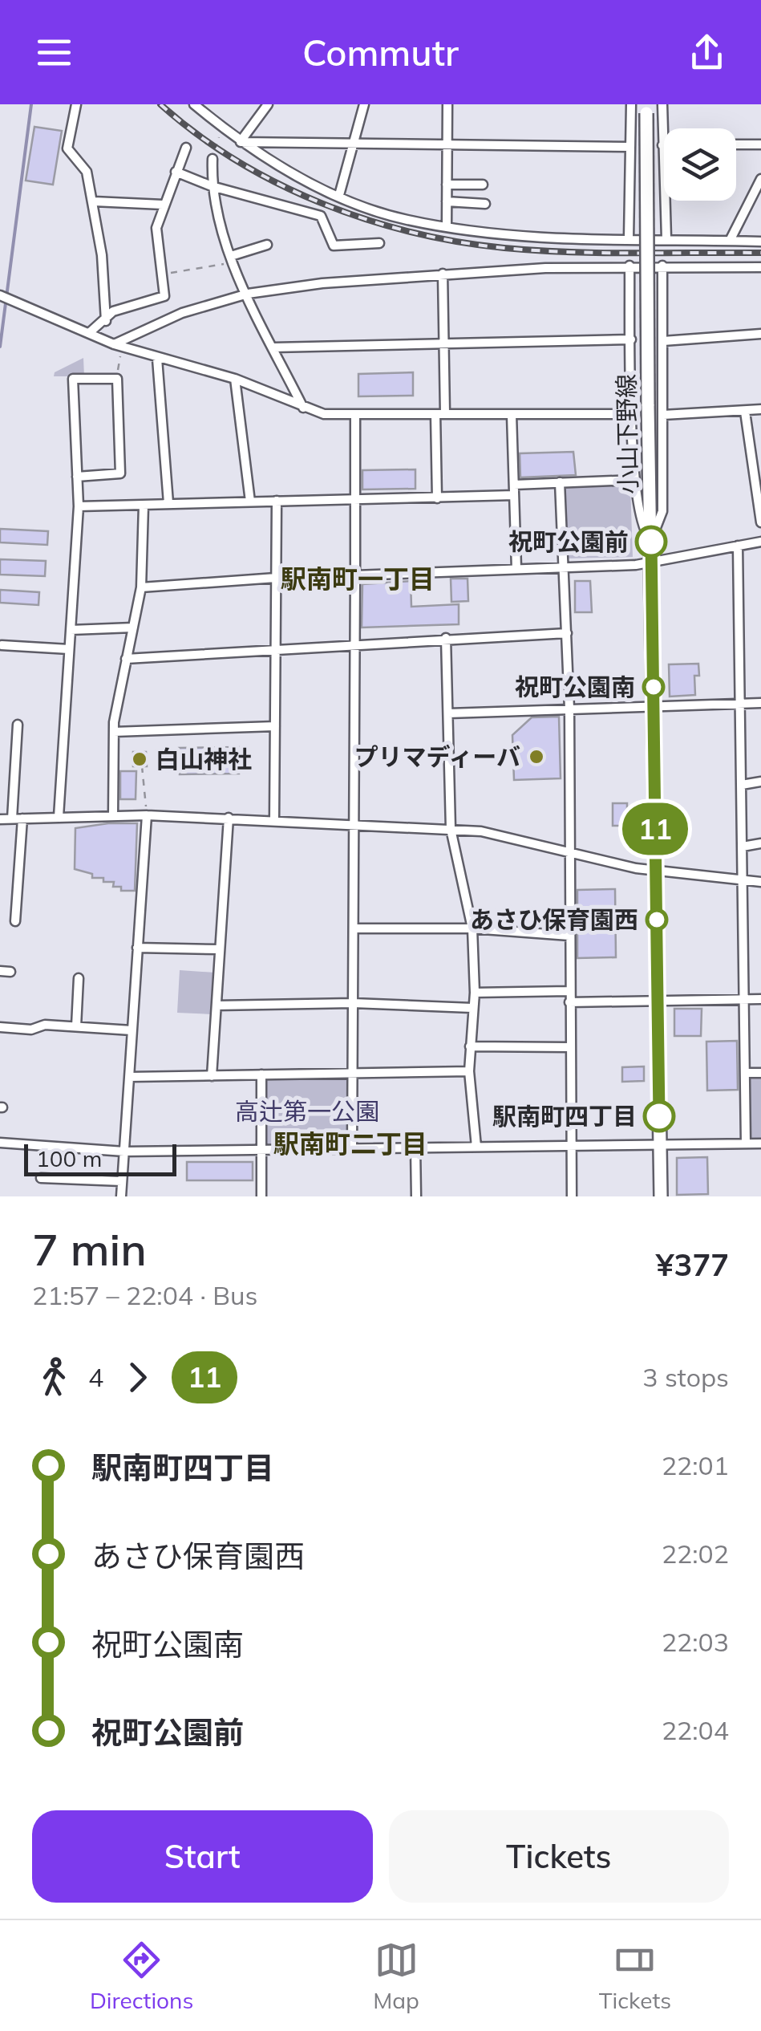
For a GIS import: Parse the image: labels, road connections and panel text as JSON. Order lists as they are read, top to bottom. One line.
{"streets":{"main road":["小山下野線"]},"districts":["駅南町一丁目","駅南町二丁目"],"parks":["高辻第一公園"],"places":["祝町公園前","祝町公園南","プリマディーバ","白山神社","あさひ保育園西","駅南町四丁目"],"lines":["bus line 11"],"scale_bar":"100 m","page":{"header":"Commutr","on_map":"11","scale":"100 m","heading":["7 min","21:57 – 22:04 · Bus","¥377"],"legs":["4","11","3 stops"],"list":[{"name":"駅南町四丁目","value":"22:01"},{"name":"あさひ保育園西","value":"22:02"},{"name":"祝町公園南","value":"22:03"},{"name":"祝町公園前","value":"22:04"}],"buttons":["Start","Tickets"],"tabs":["Directions","Map","Tickets"]}}
